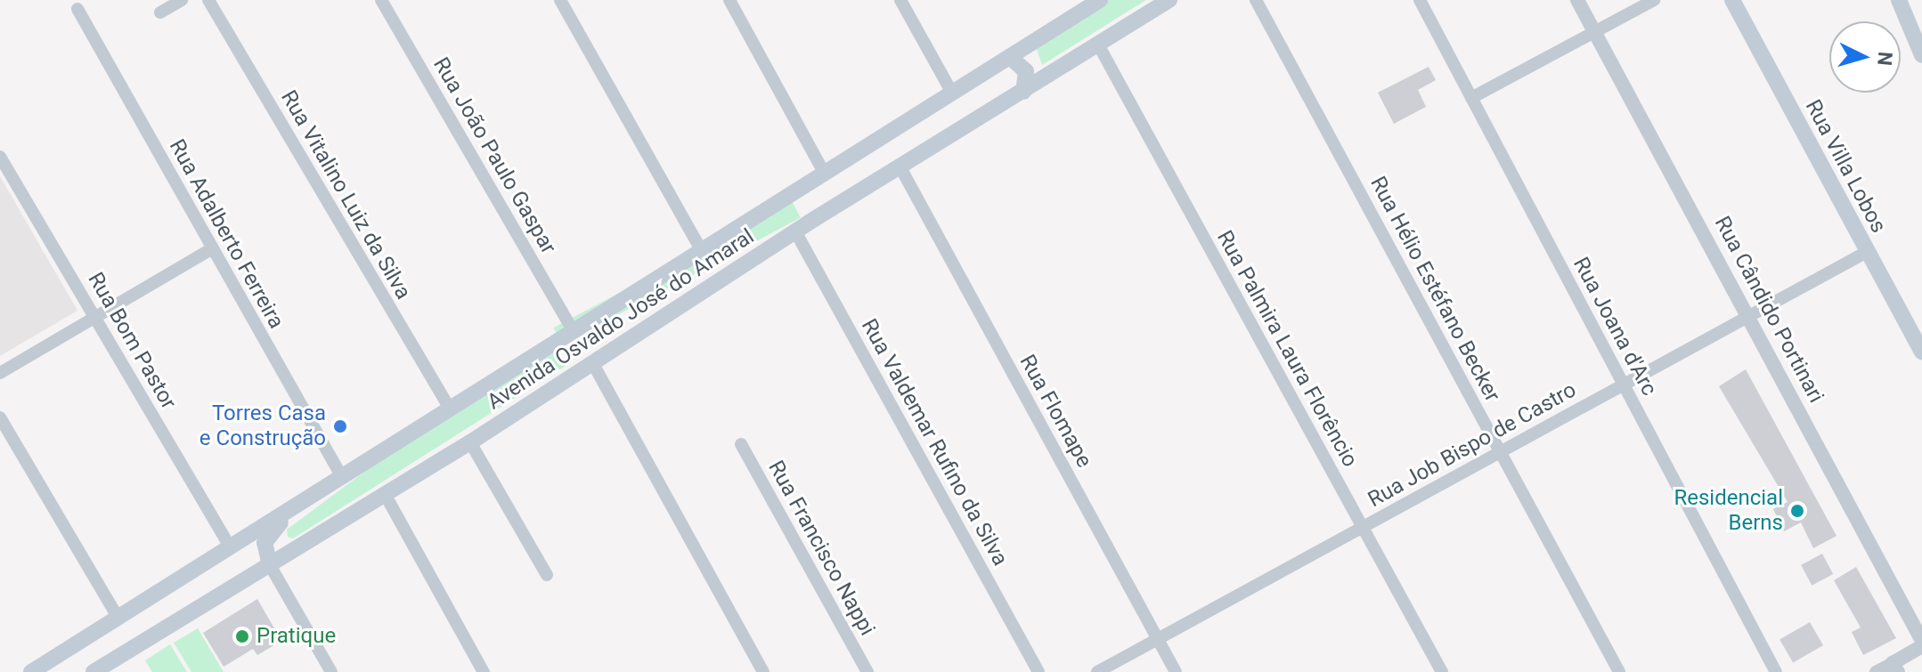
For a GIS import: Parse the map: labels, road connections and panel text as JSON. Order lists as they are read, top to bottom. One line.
{"streets":{"main road":["Rua Villa Lobos","Avenida Osvaldo José do Amaral"],"street":["Rua João Paulo Gaspar","Rua Vitalino Luiz da Silva","Rua Adalberto Ferreira","Rua Hélio Estéfano Becker","Rua Cândido Portinari","Rua Joana d'Arc","Rua Bom Pastor","Rua Palmira Laura Florêncio","Rua Flomape","Rua Valdemar Rufino da Silva","Rua Job Bispo de Castro","Rua Francisco Nappi"]},"crossings":[["Rua João Paulo Gaspar","Avenida Osvaldo José do Amaral"],["Rua Villa Lobos","Rua Job Bispo de Castro"],["Rua Vitalino Luiz da Silva","Avenida Osvaldo José do Amaral"],["Rua Adalberto Ferreira","Avenida Osvaldo José do Amaral"],["Rua Hélio Estéfano Becker","Rua Job Bispo de Castro"],["Rua Cândido Portinari","Rua Job Bispo de Castro"],["Avenida Osvaldo José do Amaral","Rua Bom Pastor"],["Avenida Osvaldo José do Amaral","Rua Palmira Laura Florêncio"],["Avenida Osvaldo José do Amaral","Rua Flomape"],["Avenida Osvaldo José do Amaral","Rua Valdemar Rufino da Silva"],["Rua Joana d'Arc","Rua Job Bispo de Castro"],["Rua Palmira Laura Florêncio","Rua Job Bispo de Castro"],["Rua Flomape","Rua Job Bispo de Castro"]],"places":["Torres Casa e Construção","Residencial Berns","Pratique"],"north":"right"}
